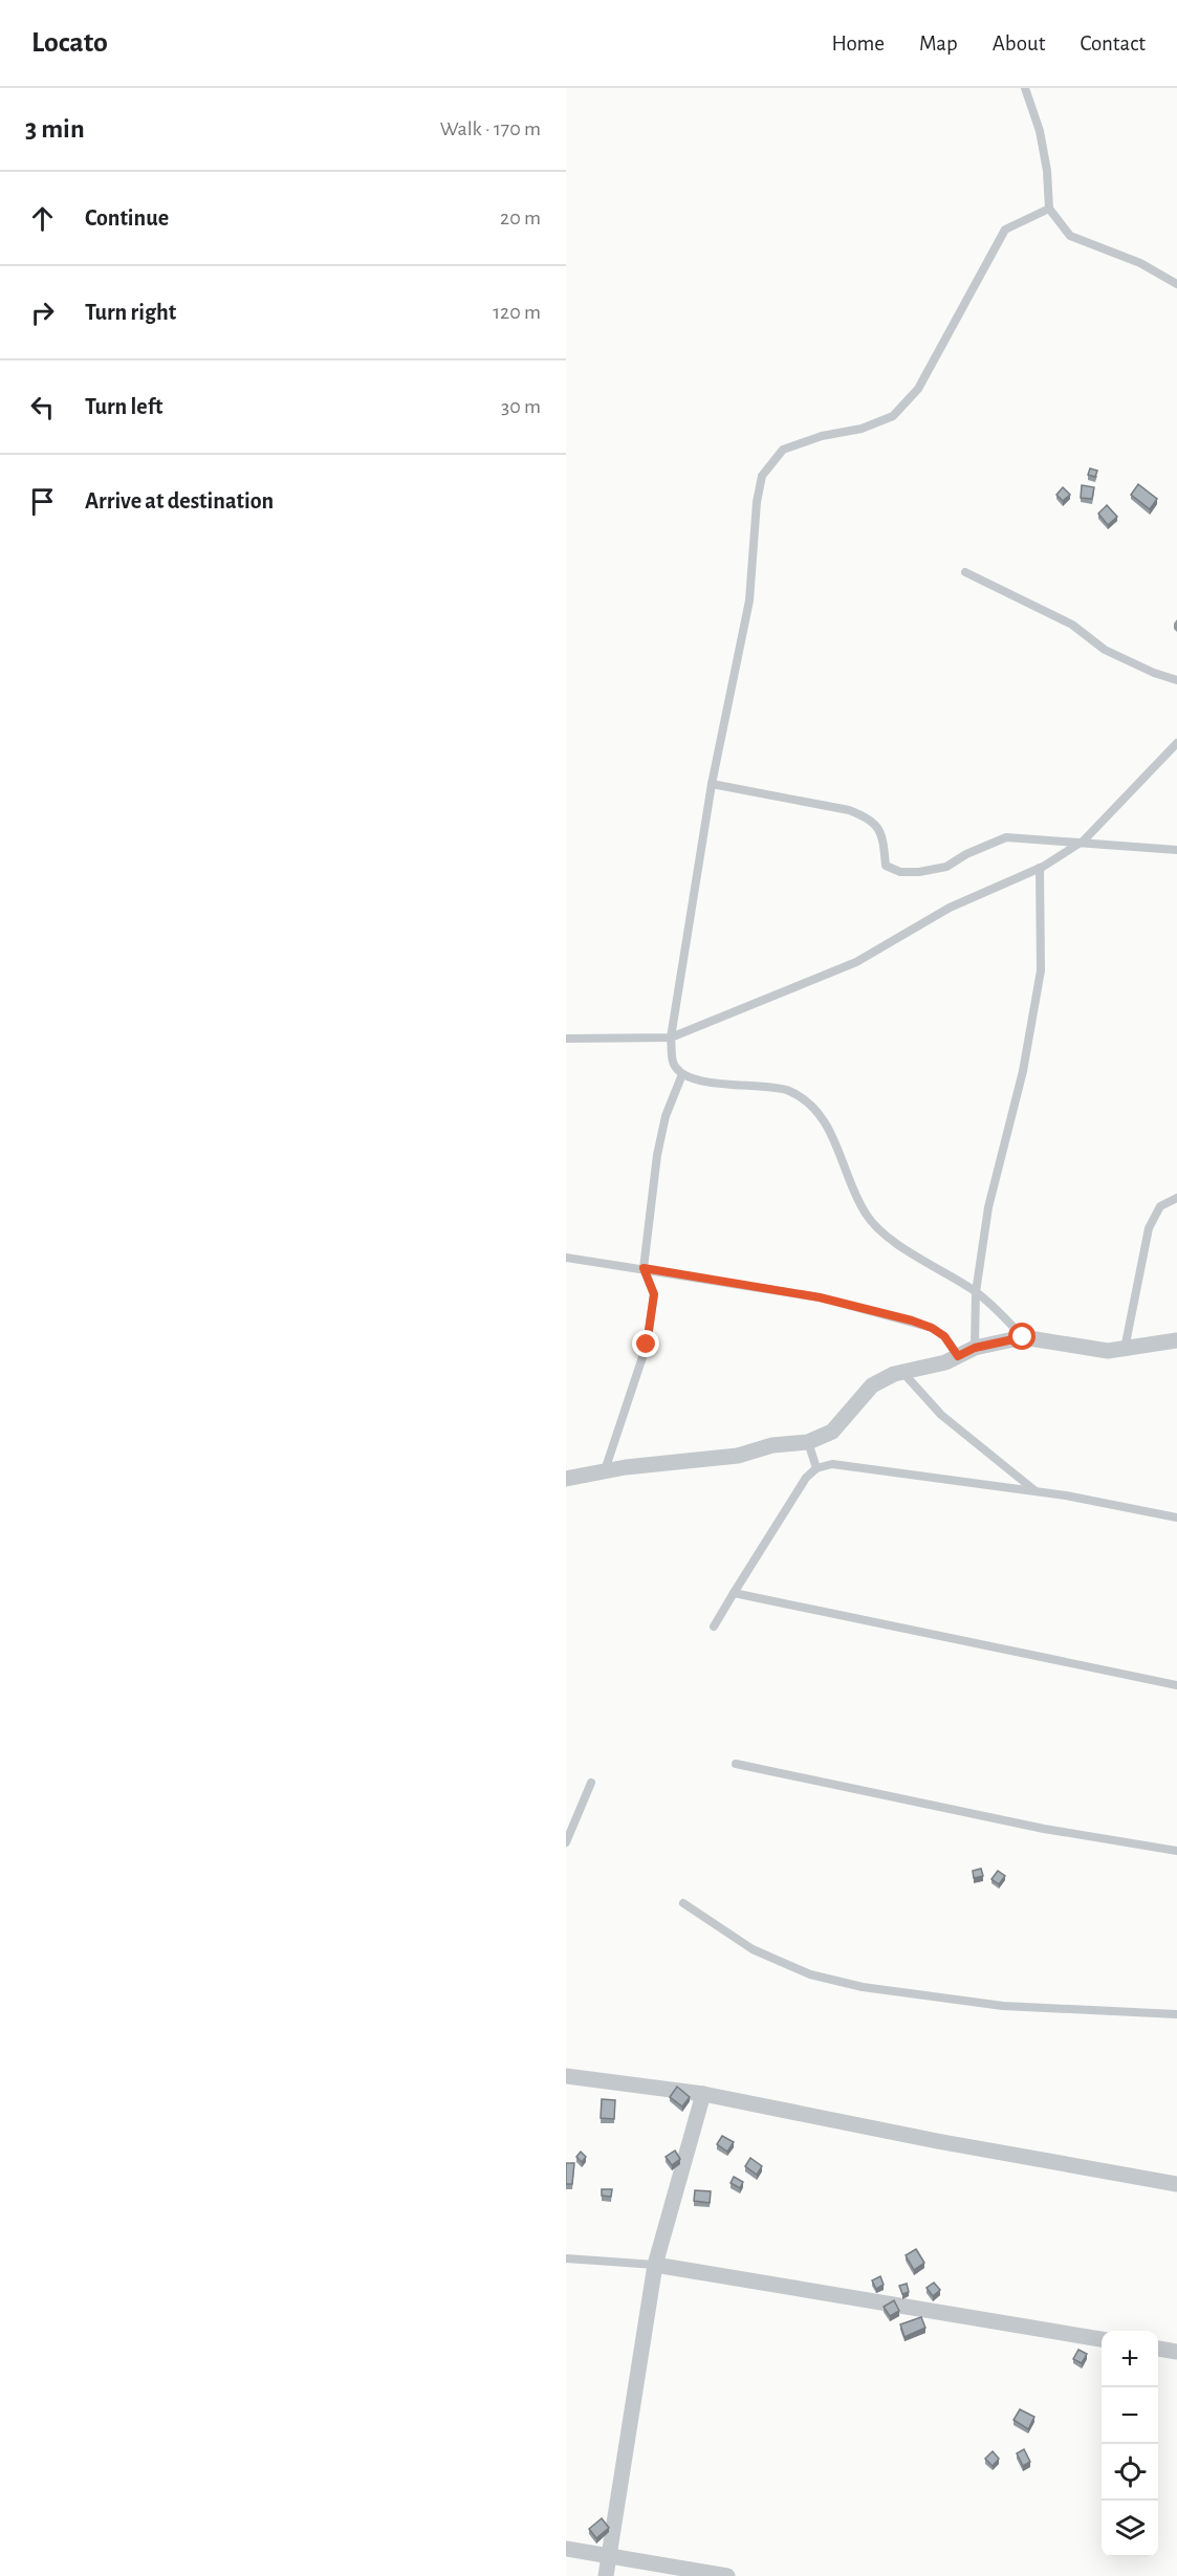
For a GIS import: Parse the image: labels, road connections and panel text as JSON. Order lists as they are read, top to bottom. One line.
{"page":{"header":"Locato","nav":["Home","Map","About","Contact"],"heading":["3 min","Walk · 170 m"],"list":[["Continue","20 m"],["Turn right","120 m"],["Turn left","30 m"],"Arrive at destination"],"map_buttons":["+","−"]}}
